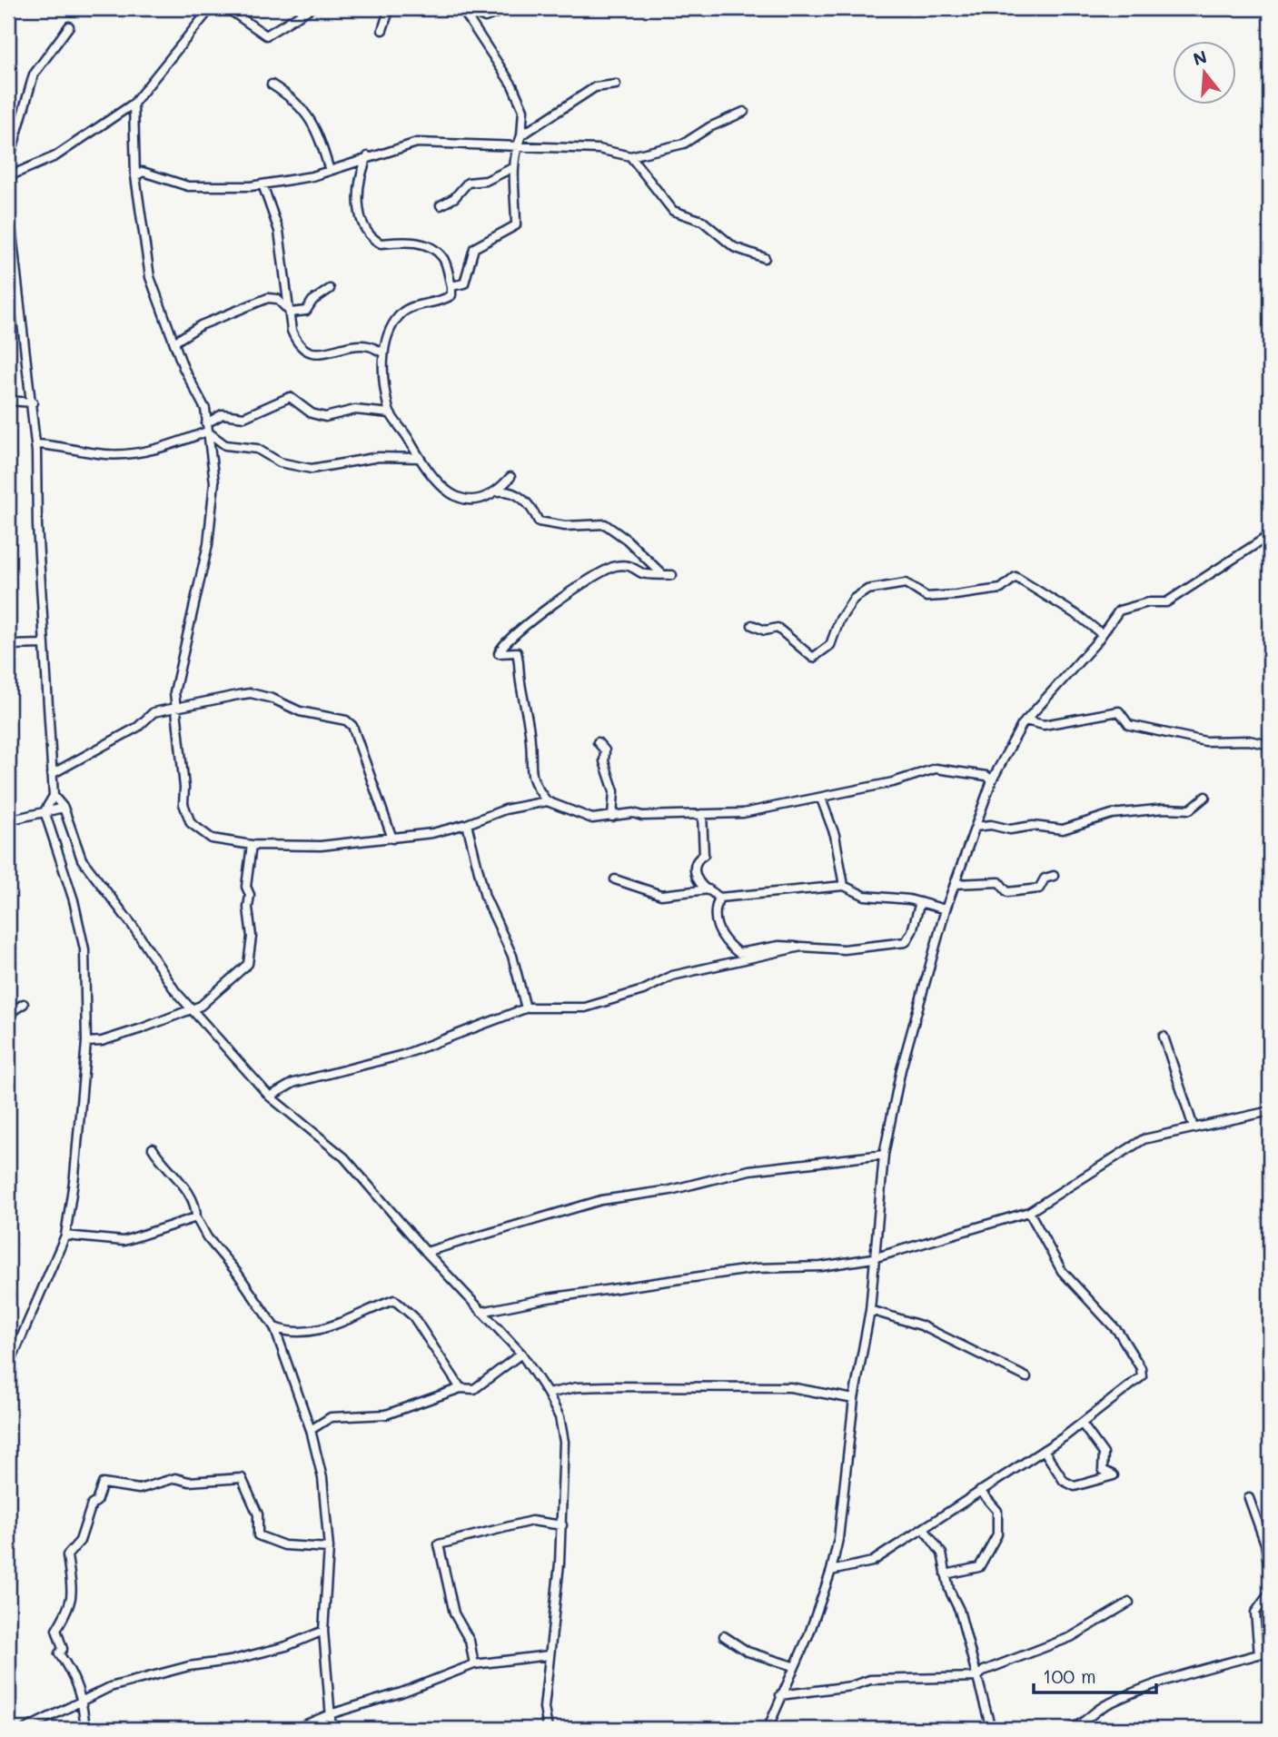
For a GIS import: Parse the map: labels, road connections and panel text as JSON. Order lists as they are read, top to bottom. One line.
{"scale_bar":"100 m","north":"top"}
